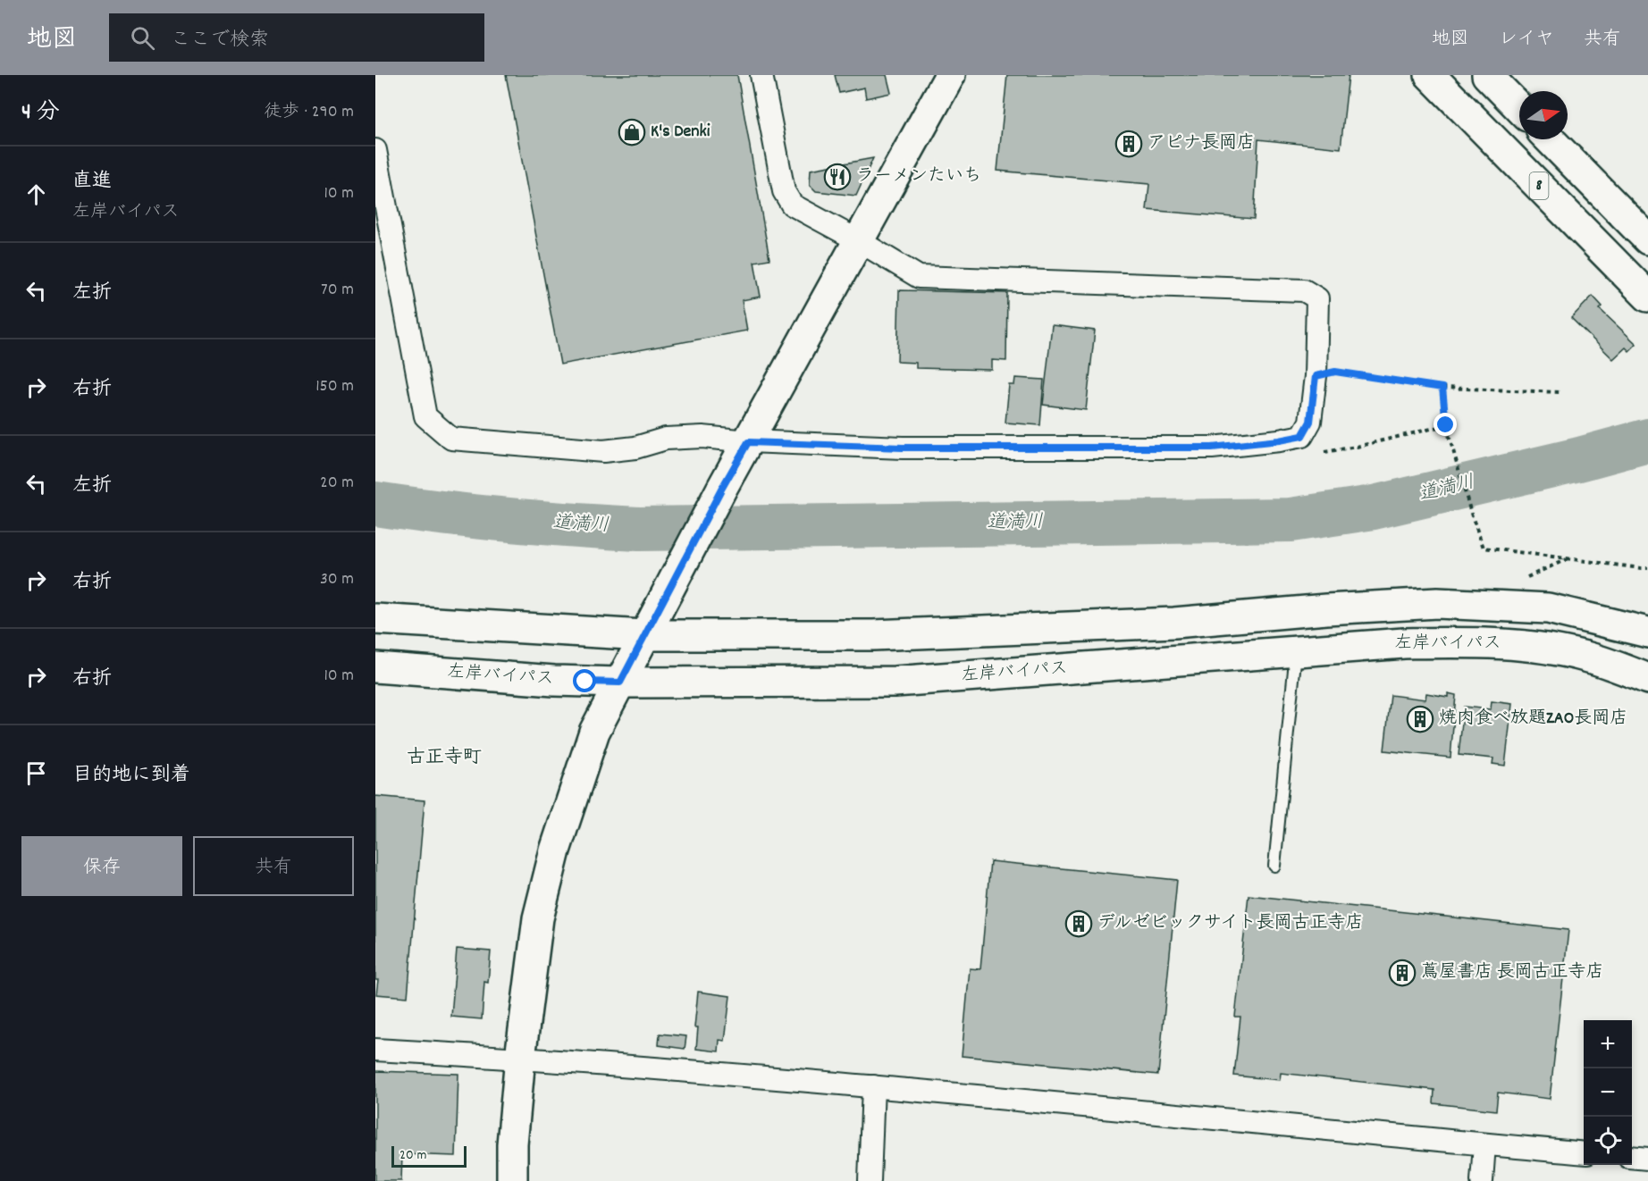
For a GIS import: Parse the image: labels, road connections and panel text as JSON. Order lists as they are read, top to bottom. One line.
{"streets":{"main road":["8","左岸バイパス"]},"districts":["古正寺町"],"water":["道満川"],"places":{"shop":["K's Denki"],"building":["アピナ長岡店","焼肉食べ放題ZAO長岡店","デルゼビックサイト長岡古正寺店","蔦屋書店 長岡古正寺店"],"restaurant":["ラーメンたいち"]},"scale_bar":"20 m","north":"right","page":{"header":"地図","search":"ここで検索","nav":["地図","レイヤ","共有"],"heading":["4 分","徒歩 · 290 m"],"list":[["直進","左岸バイパス","10 m"],["左折","70 m"],["右折","150 m"],["左折","20 m"],["右折","30 m"],["右折","10 m"],"目的地に到着"],"buttons":["保存","共有"],"map_buttons":["+","−"],"scale":"20 m"}}
